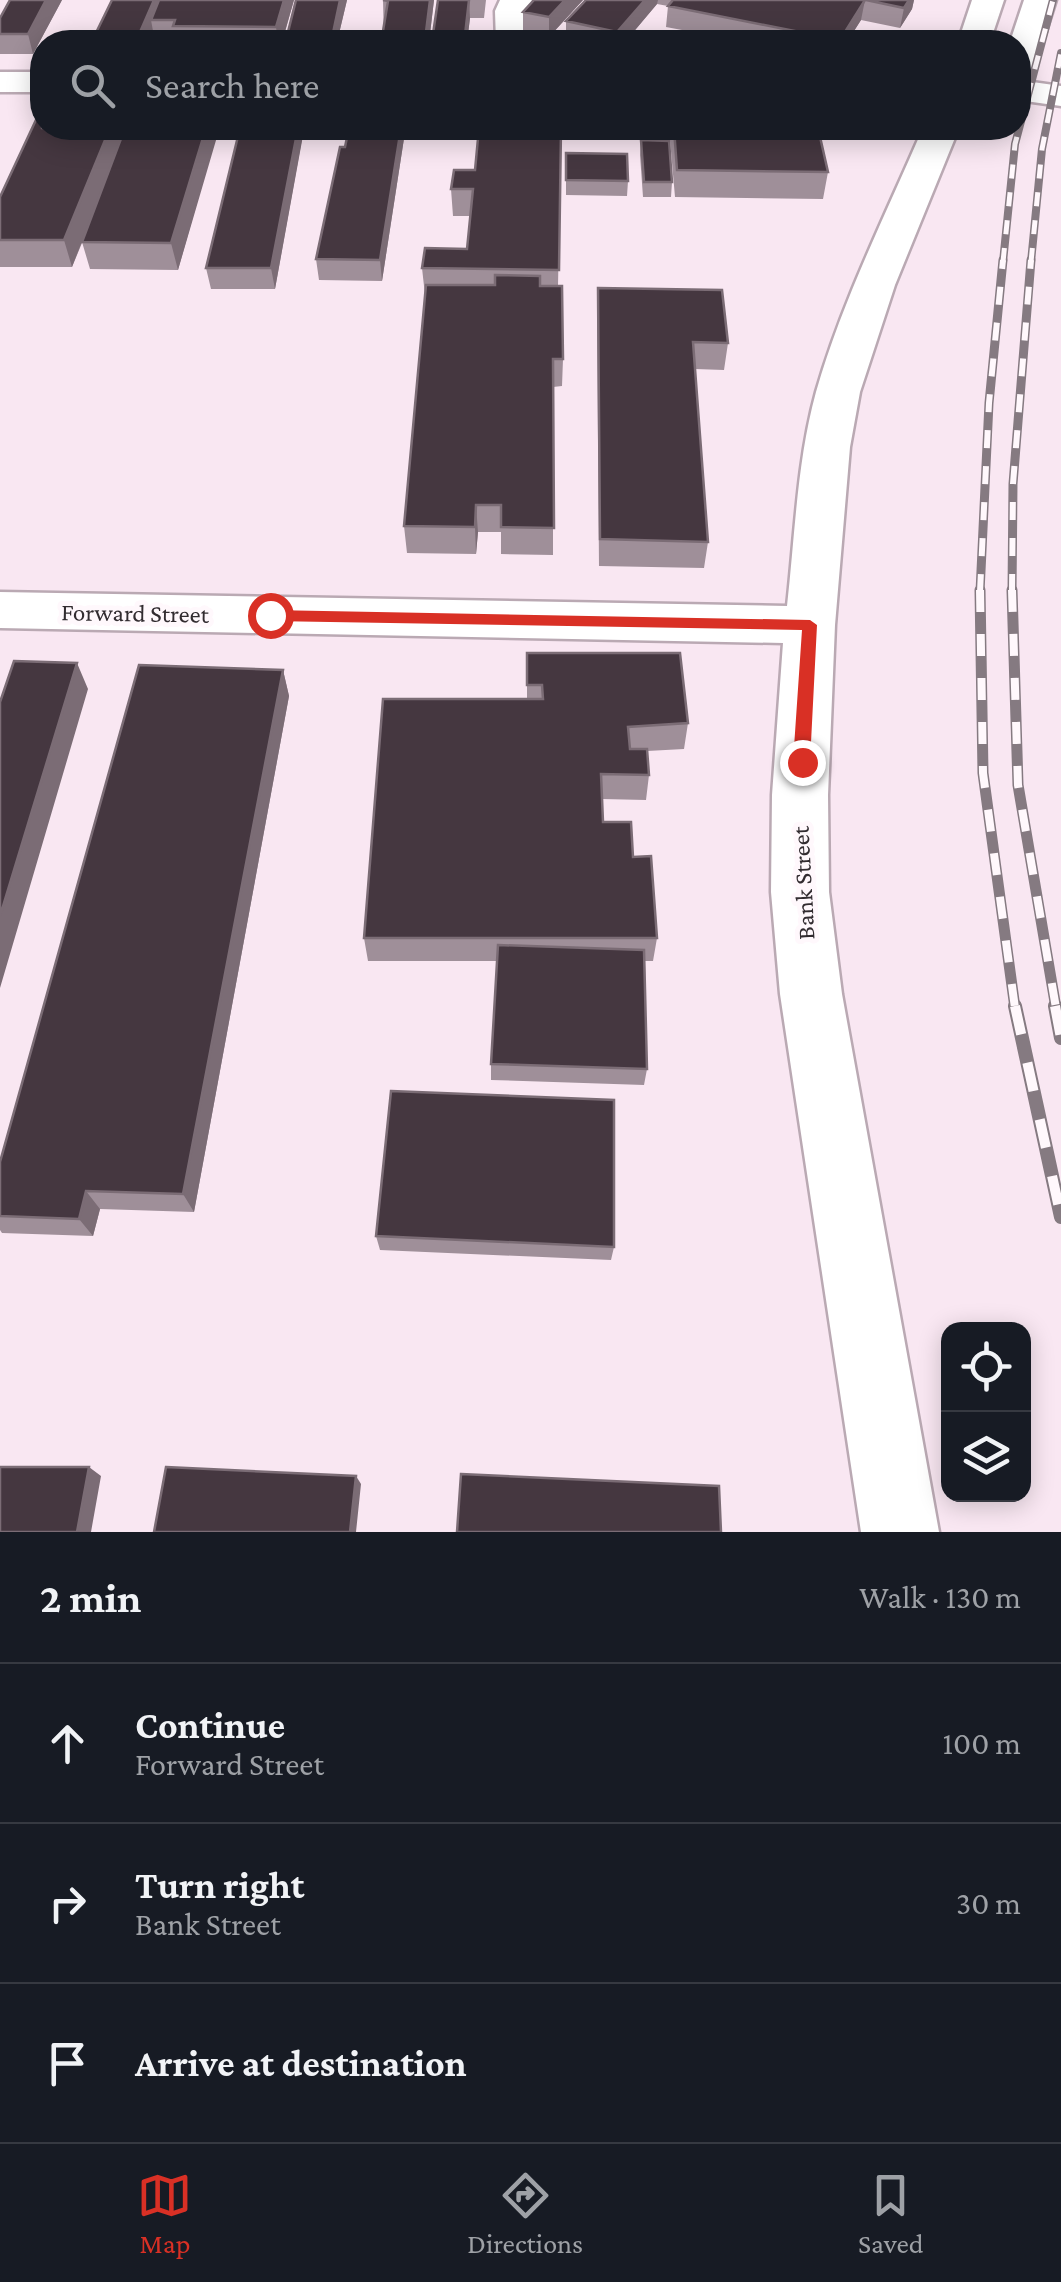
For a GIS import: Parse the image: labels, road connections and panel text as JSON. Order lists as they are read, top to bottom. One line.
{"streets":{"street":["Forward Street","Bank Street"]},"crossings":[["Forward Street","Bank Street"]],"page":{"search":"Search here","heading":["2 min","Walk · 130 m"],"list":[["Continue","Forward Street","100 m"],["Turn right","Bank Street","30 m"],"Arrive at destination"],"nav":["Map","Directions","Saved"]}}
